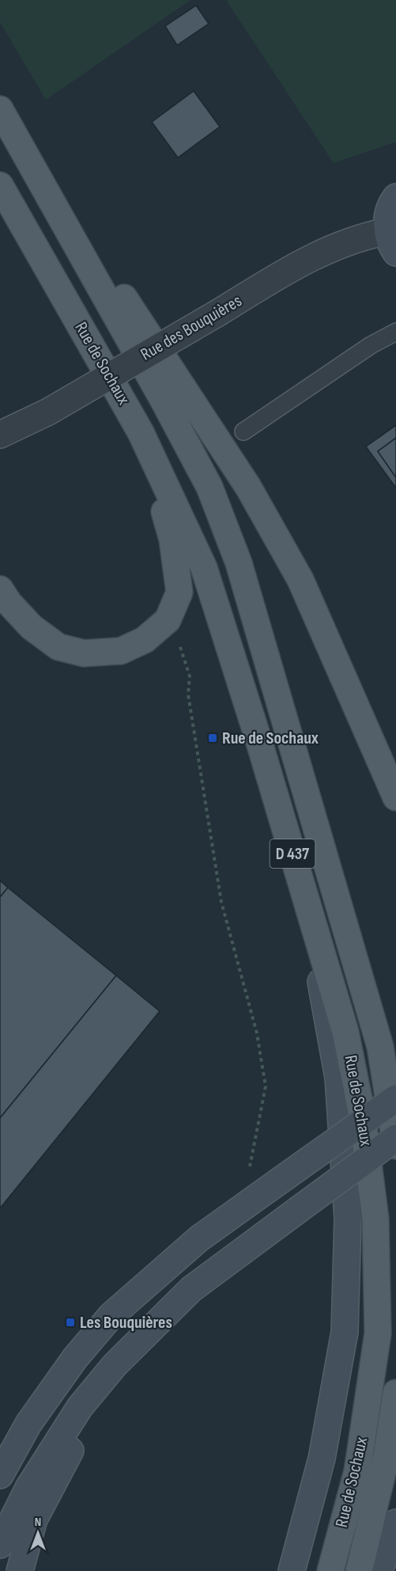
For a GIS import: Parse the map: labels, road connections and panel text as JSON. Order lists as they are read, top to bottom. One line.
{"streets":{"main road":["Rue de Sochaux","D 437"],"street":["Rue des Bouquières"]},"places":{"transit":["Rue de Sochaux","Les Bouquières"]},"north":"top"}
